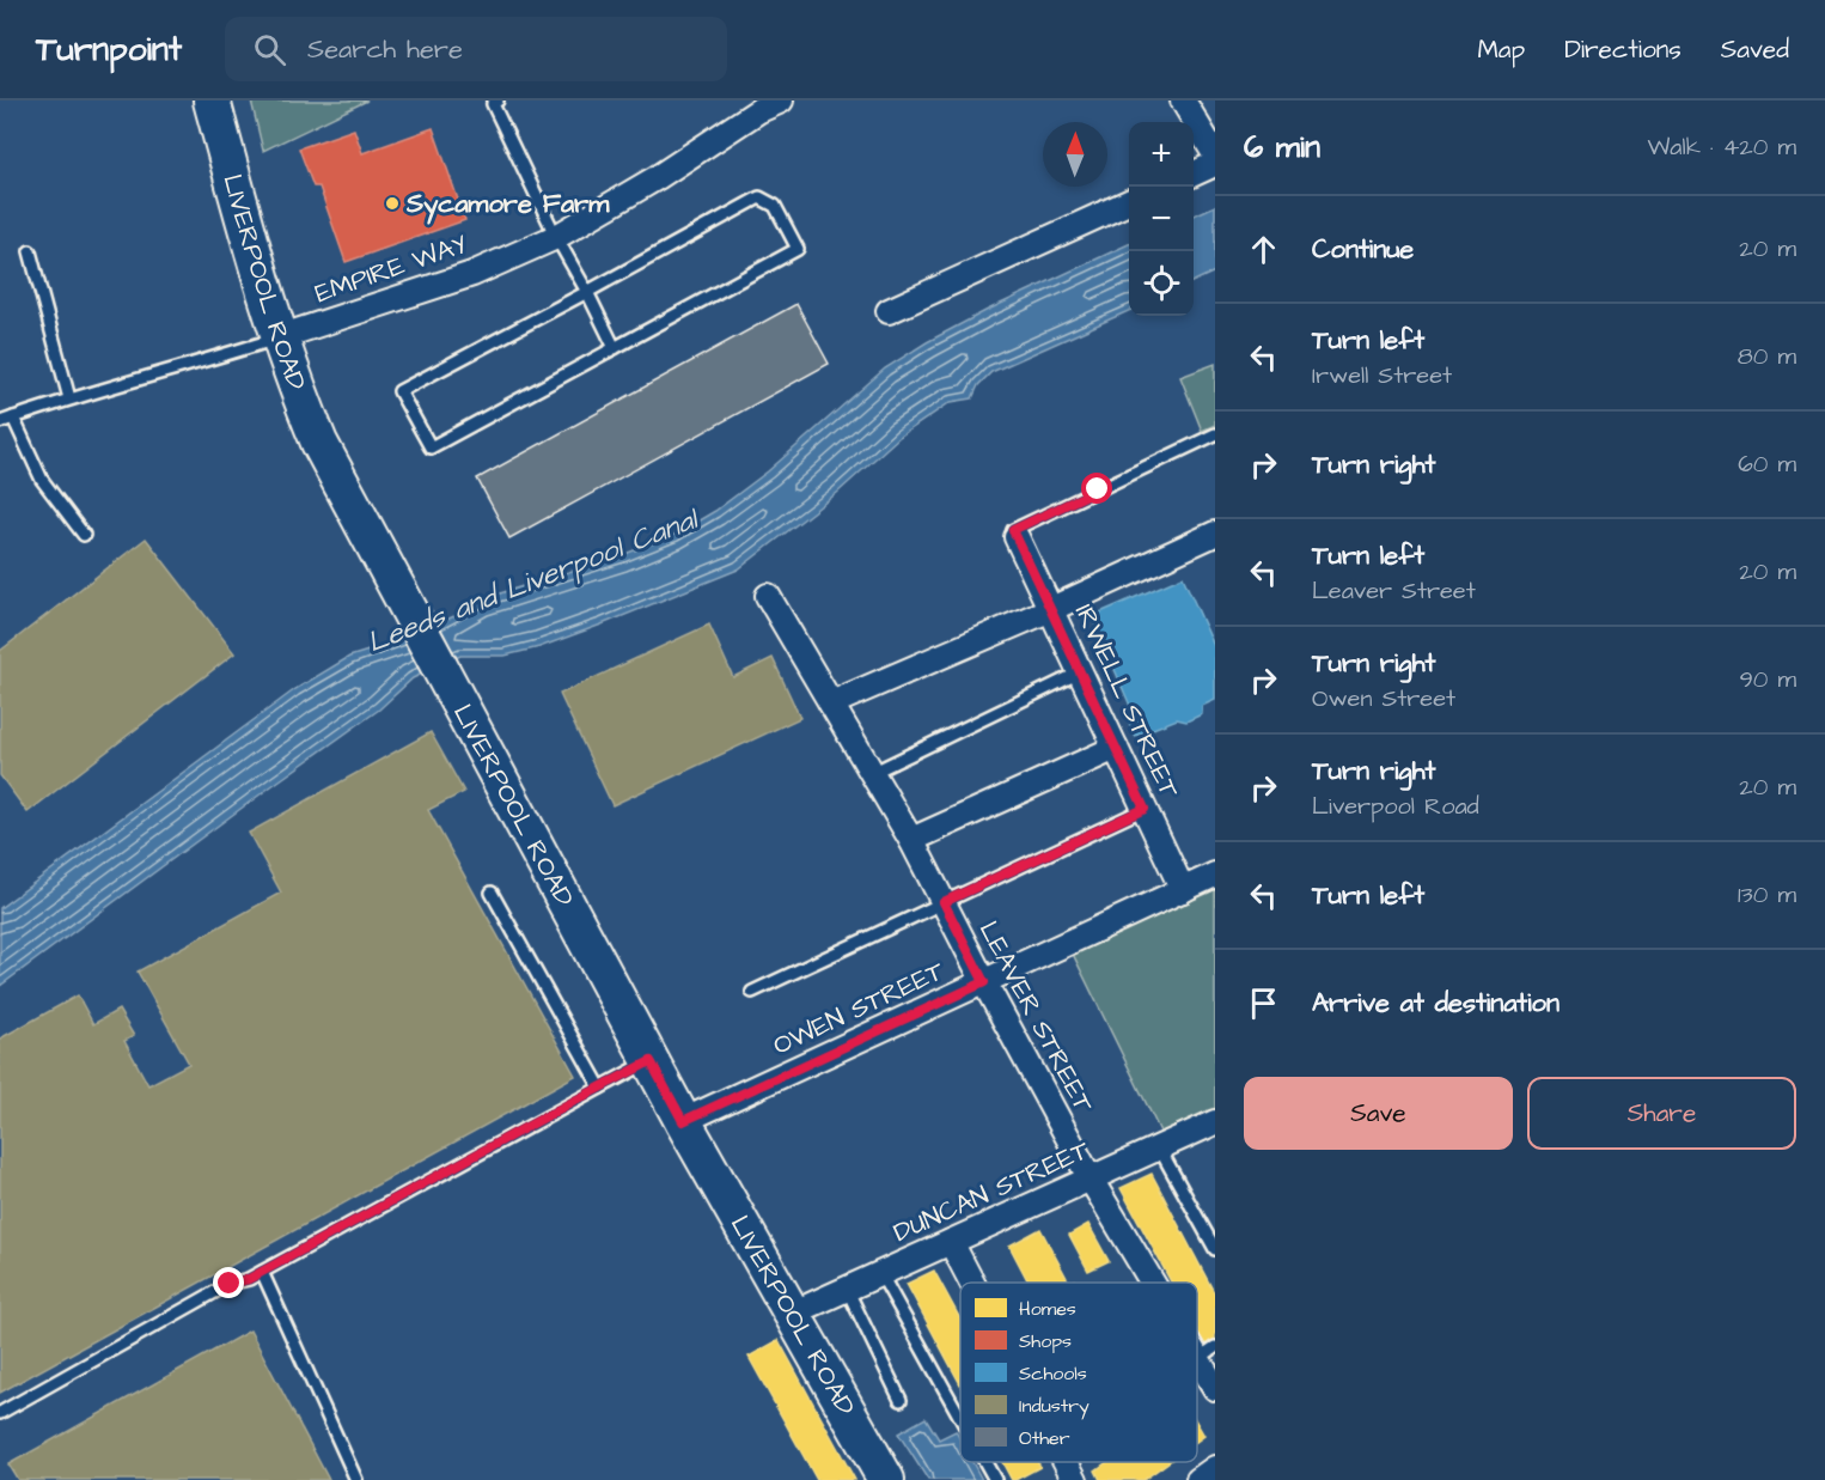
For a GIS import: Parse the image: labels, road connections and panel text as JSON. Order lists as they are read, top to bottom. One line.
{"streets":{"main road":["LIVERPOOL ROAD"],"street":["EMPIRE WAY","IRWELL STREET","OWEN STREET","LEAVER STREET","DUNCAN STREET"]},"crossings":[["EMPIRE WAY","LIVERPOOL ROAD"],["LIVERPOOL ROAD","OWEN STREET"],["LIVERPOOL ROAD","DUNCAN STREET"],["IRWELL STREET","OWEN STREET"],["OWEN STREET","LEAVER STREET"],["LEAVER STREET","DUNCAN STREET"]],"water":["Leeds and Liverpool Canal"],"places":["Sycamore Farm"],"legend":["Homes","Shops","Schools","Industry","Other"],"north":"top","page":{"header":"Turnpoint","search":"Search here","nav":["Map","Directions","Saved"],"heading":["6 min","Walk · 420 m"],"map_buttons":["+","−"],"list":[["Continue","20 m"],["Turn left","Irwell Street","80 m"],["Turn right","60 m"],["Turn left","Leaver Street","20 m"],["Turn right","Owen Street","90 m"],["Turn right","Liverpool Road","20 m"],["Turn left","130 m"],"Arrive at destination"],"buttons":["Save","Share"]}}
